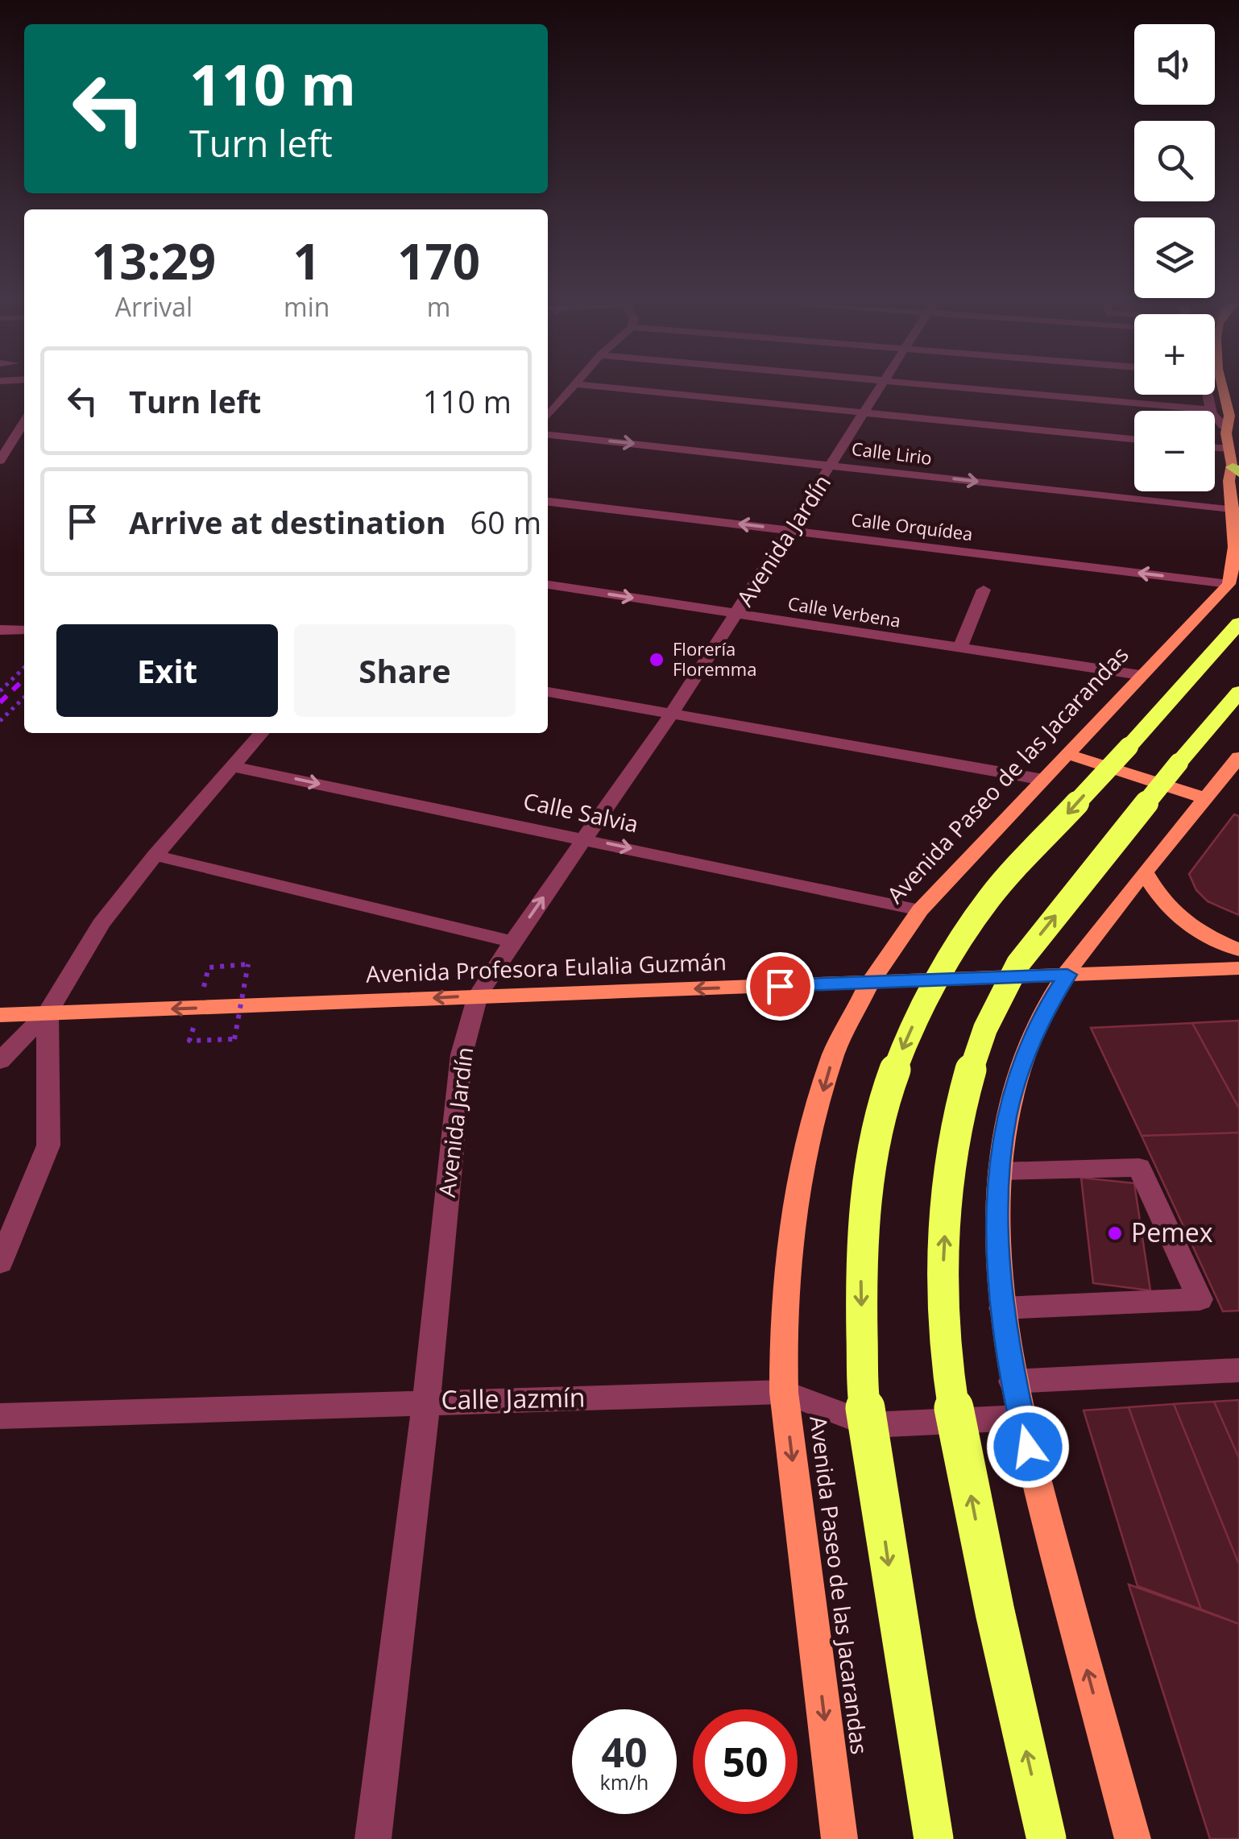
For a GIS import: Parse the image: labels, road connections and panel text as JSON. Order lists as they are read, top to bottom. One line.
{"streets":{"main road":["Avenida Paseo de las Jacarandas","Avenida Profesora Eulalia Guzmán"],"street":["Calle Lirio","Calle Orquídea","Avenida Jardín","Calle Verbena","Calle Salvia","Calle Jazmín"]},"crossings":[["Calle Lirio","Avenida Jardín"],["Calle Orquídea","Avenida Jardín"],["Calle Orquídea","Avenida Paseo de las Jacarandas"],["Avenida Jardín","Calle Verbena"],["Avenida Jardín","Calle Salvia"],["Avenida Jardín","Avenida Profesora Eulalia Guzmán"],["Avenida Jardín","Calle Jazmín"],["Calle Verbena","Avenida Paseo de las Jacarandas"],["Avenida Paseo de las Jacarandas","Calle Salvia"],["Avenida Paseo de las Jacarandas","Avenida Profesora Eulalia Guzmán"],["Avenida Paseo de las Jacarandas","Calle Jazmín"]],"one_way":["Avenida Paseo de las Jacarandas","Avenida Profesora Eulalia Guzmán"],"places":["Florería Floremma","Pemex"],"page":{"map_buttons":["+","−"],"turn":["110 m","Turn left"],"eta":["13:29","Arrival","1","min","170","m"],"list":[{"name":"Turn left","value":"110 m"},{"name":"Arrive at destination","value":"60 m"}],"buttons":["Exit","Share"],"speed":"40 km/h","limit":"50"}}
